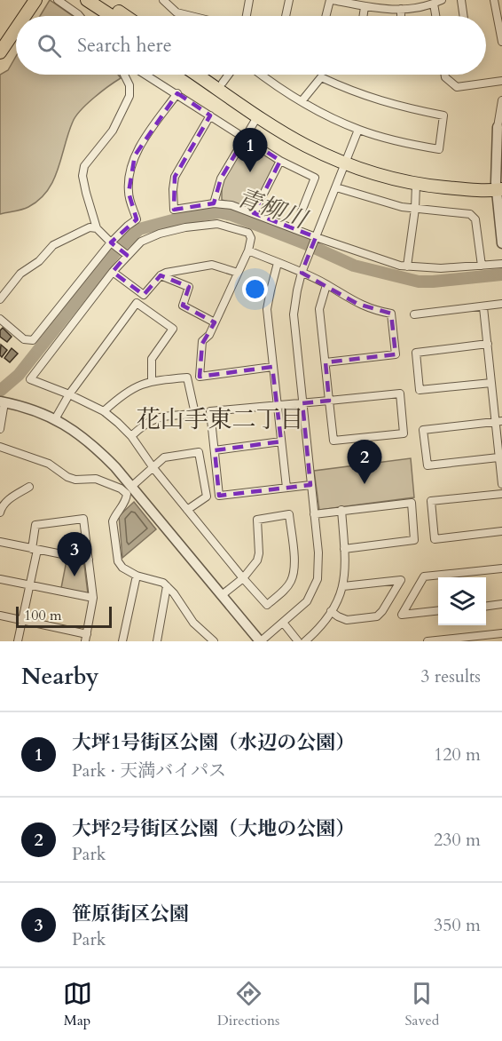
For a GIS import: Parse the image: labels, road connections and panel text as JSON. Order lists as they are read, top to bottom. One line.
{"districts":["花山手東二丁目"],"water":["青柳川"],"scale_bar":"100 m","page":{"search":"Search here","pins":["1","2","3"],"scale":"100 m","heading":["Nearby","3 results"],"list":[{"mark":"1","name":"大坪1号街区公園（水辺の公園）","note":"Park · 天満バイパス","value":"120 m"},{"mark":"2","name":"大坪2号街区公園（大地の公園）","note":"Park","value":"230 m"},{"mark":"3","name":"笹原街区公園","note":"Park","value":"350 m"}],"nav":["Map","Directions","Saved"]}}
